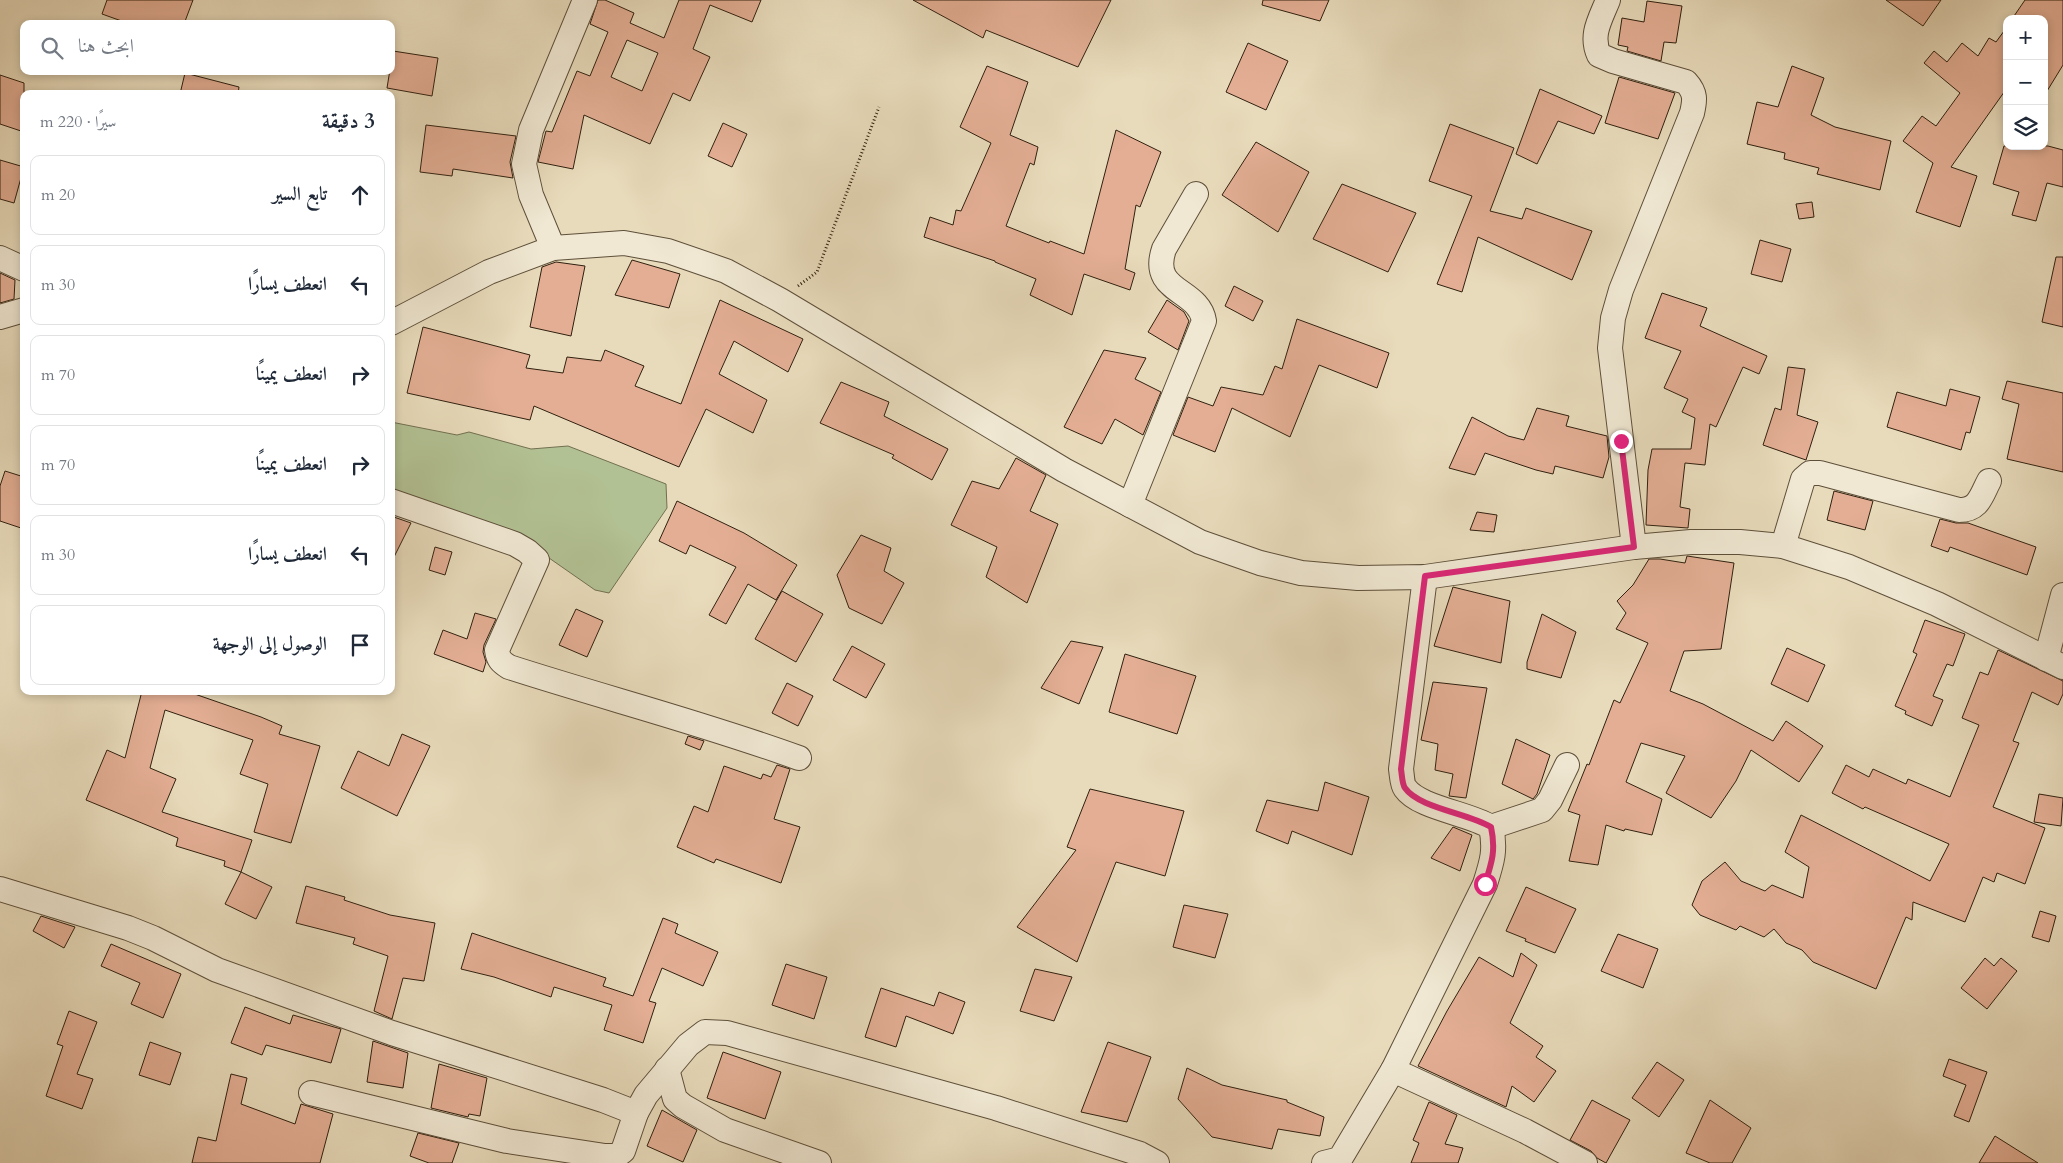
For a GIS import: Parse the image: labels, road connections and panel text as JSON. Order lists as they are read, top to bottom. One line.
{"page":{"map_buttons":["+","−"],"search":"ابحث هنا","heading":["3 دقيقة","سيرًا · 220 m"],"list":[["تابع السير","20 m"],["انعطف يسارًا","30 m"],["انعطف يمينًا","70 m"],["انعطف يمينًا","70 m"],["انعطف يسارًا","30 m"],"الوصول إلى الوجهة"]}}
